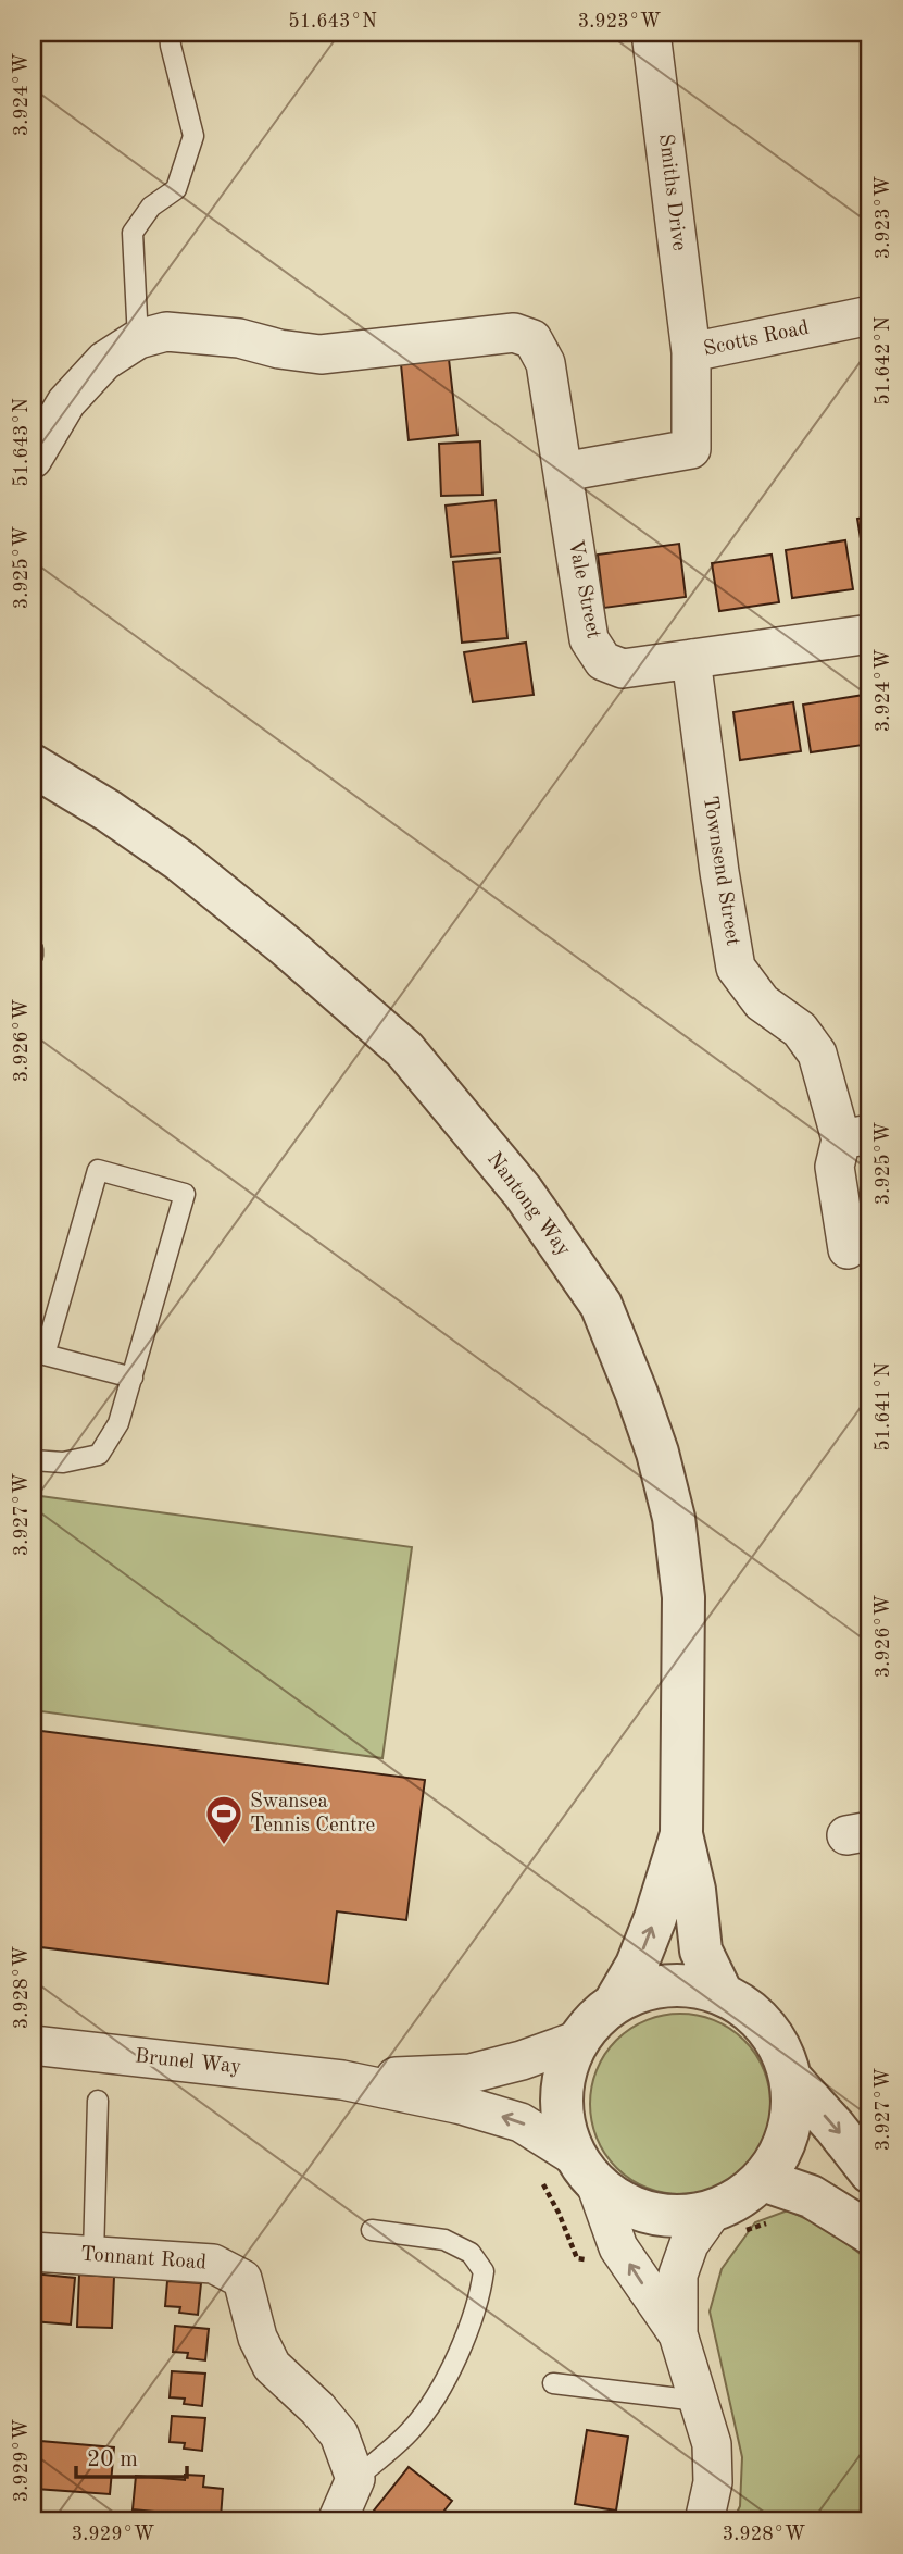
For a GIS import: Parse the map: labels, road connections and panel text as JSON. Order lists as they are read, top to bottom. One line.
{"streets":{"street":["Smiths Drive","Scotts Road","Vale Street","Townsend Street","Nantong Way","Brunel Way","Tonnant Road"]},"crossings":[["Smiths Drive","Scotts Road"],["Scotts Road","Vale Street"],["Vale Street","Townsend Street"],["Nantong Way","Brunel Way"]],"places":{"sports":["Swansea Tennis Centre"]},"scale_bar":"20 m","coordinates":["51.643°N","3.923°W","3.924°W","51.642°N","3.925°W","3.926°W","51.641°N","3.927°W","3.928°W","3.929°W"]}
